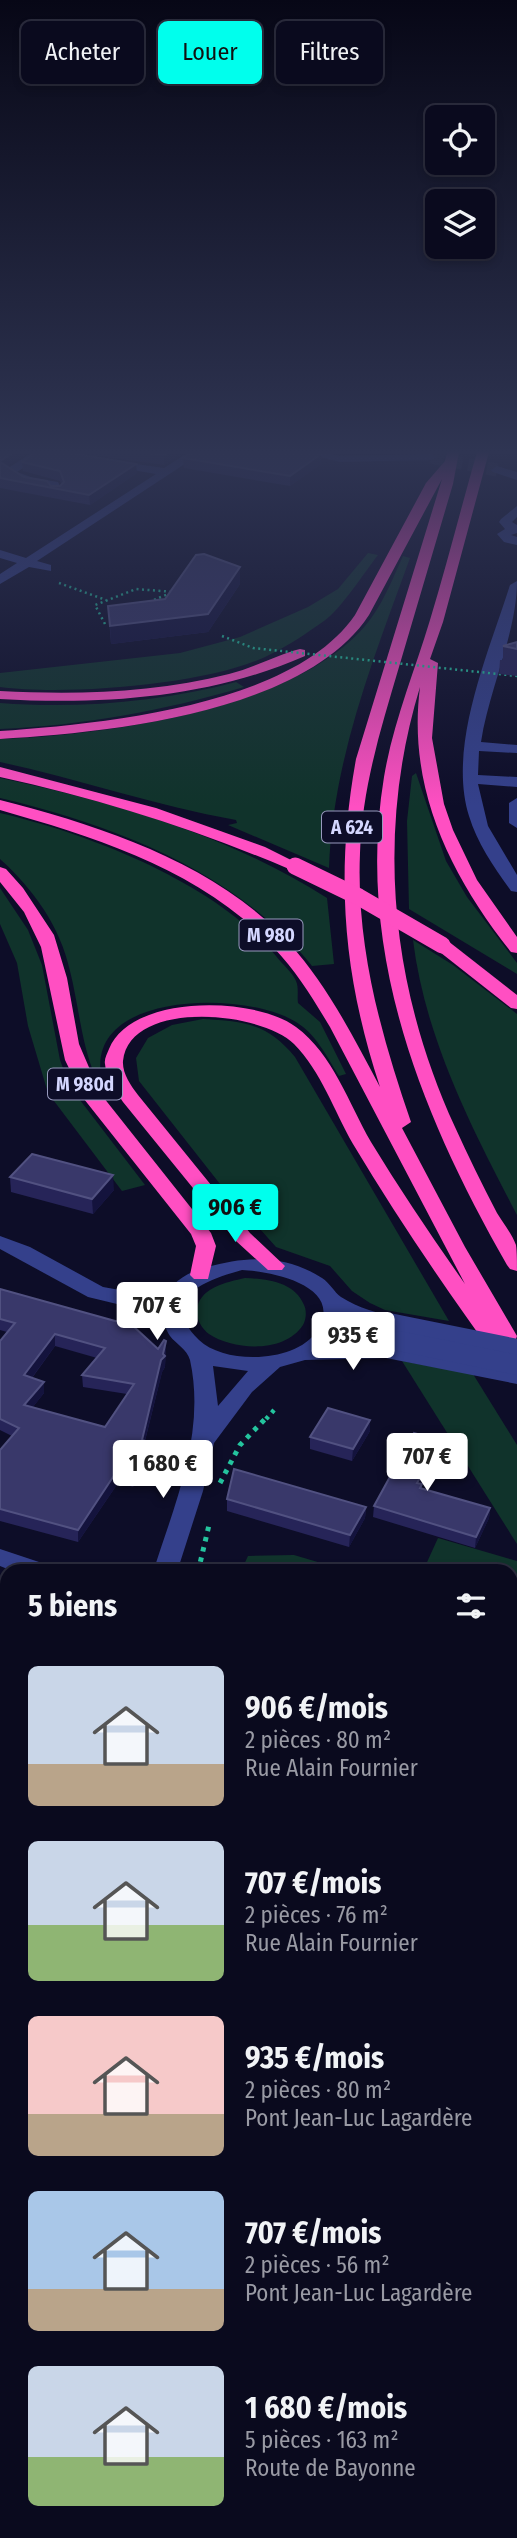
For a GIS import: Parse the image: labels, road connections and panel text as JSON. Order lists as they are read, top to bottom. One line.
{"streets":{"highway":["A 624","M 980","M 980d"]},"crossings":[["A 624","M 980"]],"page":{"chip":["Acheter","Louer","Filtres"],"price":["906 €","707 €","935 €","707 €","1 680 €"],"heading":"5 biens","list":[{"name":"906 €/mois","note":"2 pièces · 80 m² · Rue Alain Fournier"},{"name":"707 €/mois","note":"2 pièces · 76 m² · Rue Alain Fournier"},{"name":"935 €/mois","note":"2 pièces · 80 m² · Pont Jean-Luc Lagardère"},{"name":"707 €/mois","note":"2 pièces · 56 m² · Pont Jean-Luc Lagardère"},{"name":"1 680 €/mois","note":"5 pièces · 163 m² · Route de Bayonne"}]}}
